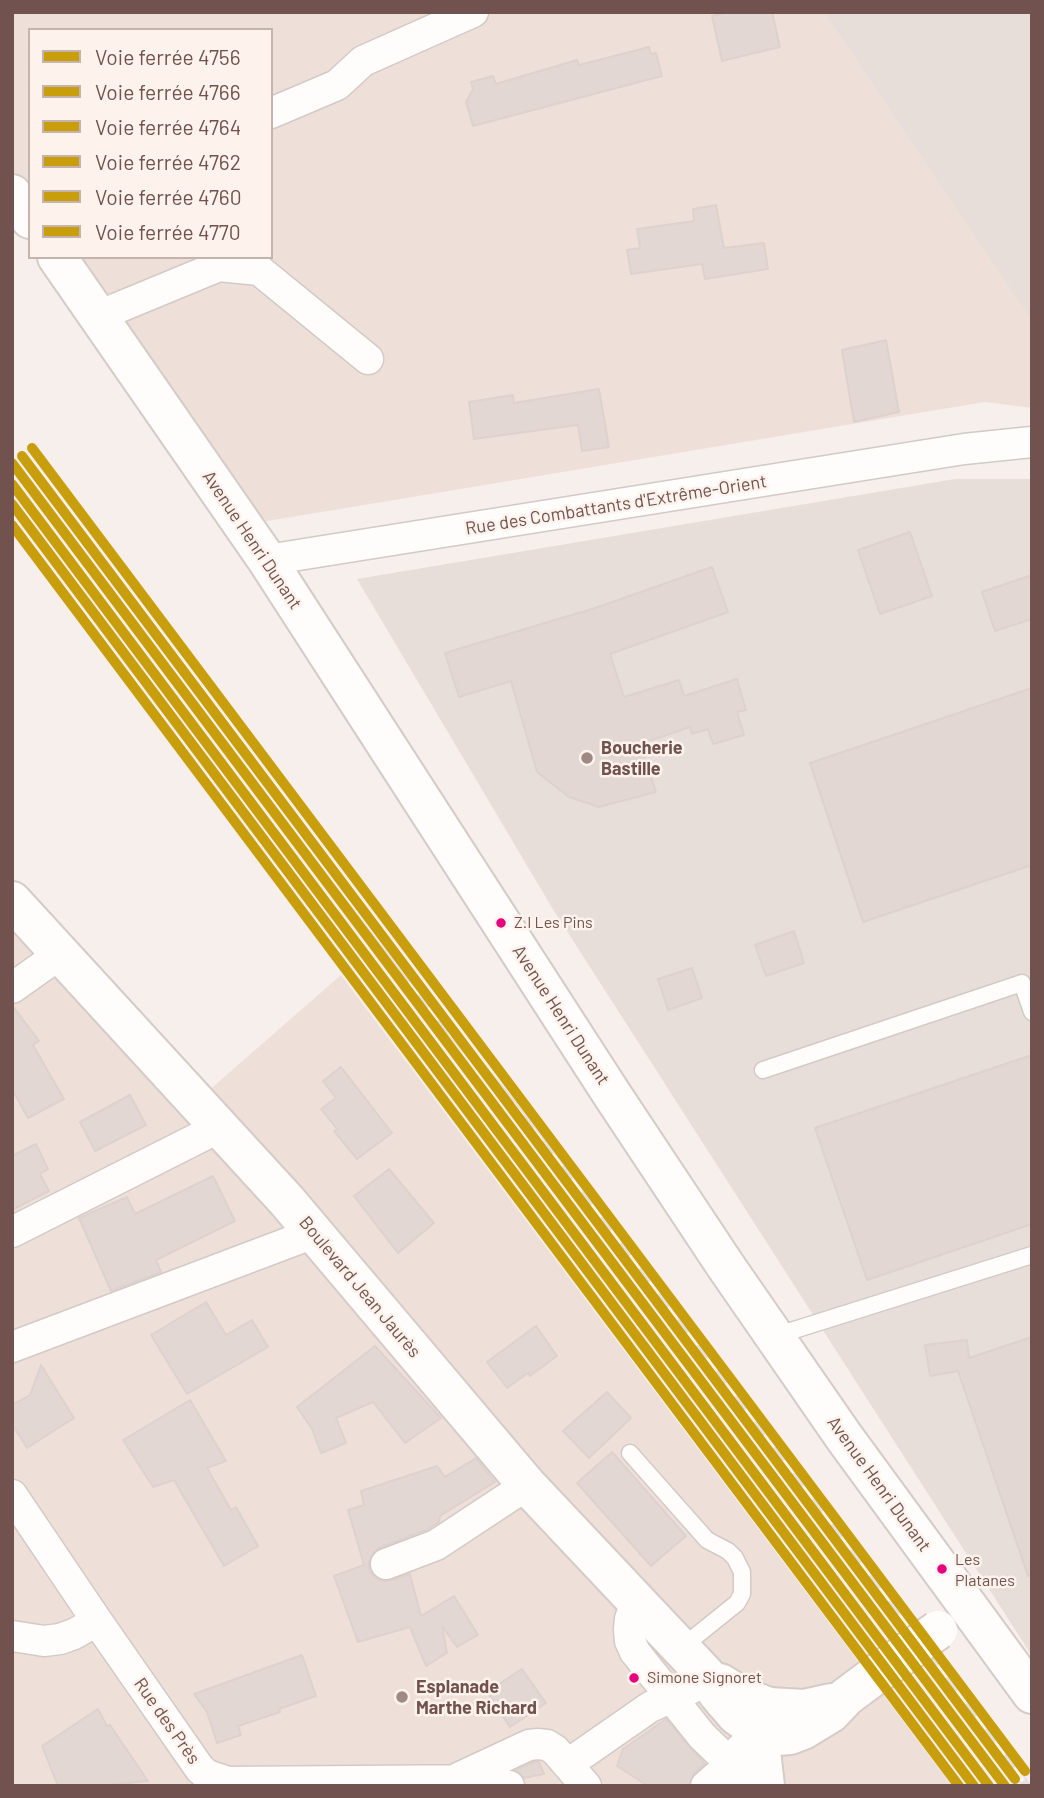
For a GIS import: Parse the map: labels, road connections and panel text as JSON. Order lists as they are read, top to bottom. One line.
{"streets":{"street":["Rue des Combattants d'Extrême-Orient","Avenue Henri Dunant","Boulevard Jean Jaurès","Rue des Près"]},"crossings":[["Rue des Combattants d'Extrême-Orient","Avenue Henri Dunant"]],"places":["Boucherie Bastille","Z.I Les Pins","Les Platanes","Simone Signoret","Esplanade Marthe Richard"],"lines":["rail line 4760","rail line 4764","rail line 4756","rail line 4766","rail line 4762","rail line 4770"],"legend":["Voie ferrée 4756","Voie ferrée 4766","Voie ferrée 4764","Voie ferrée 4762","Voie ferrée 4760","Voie ferrée 4770"]}
